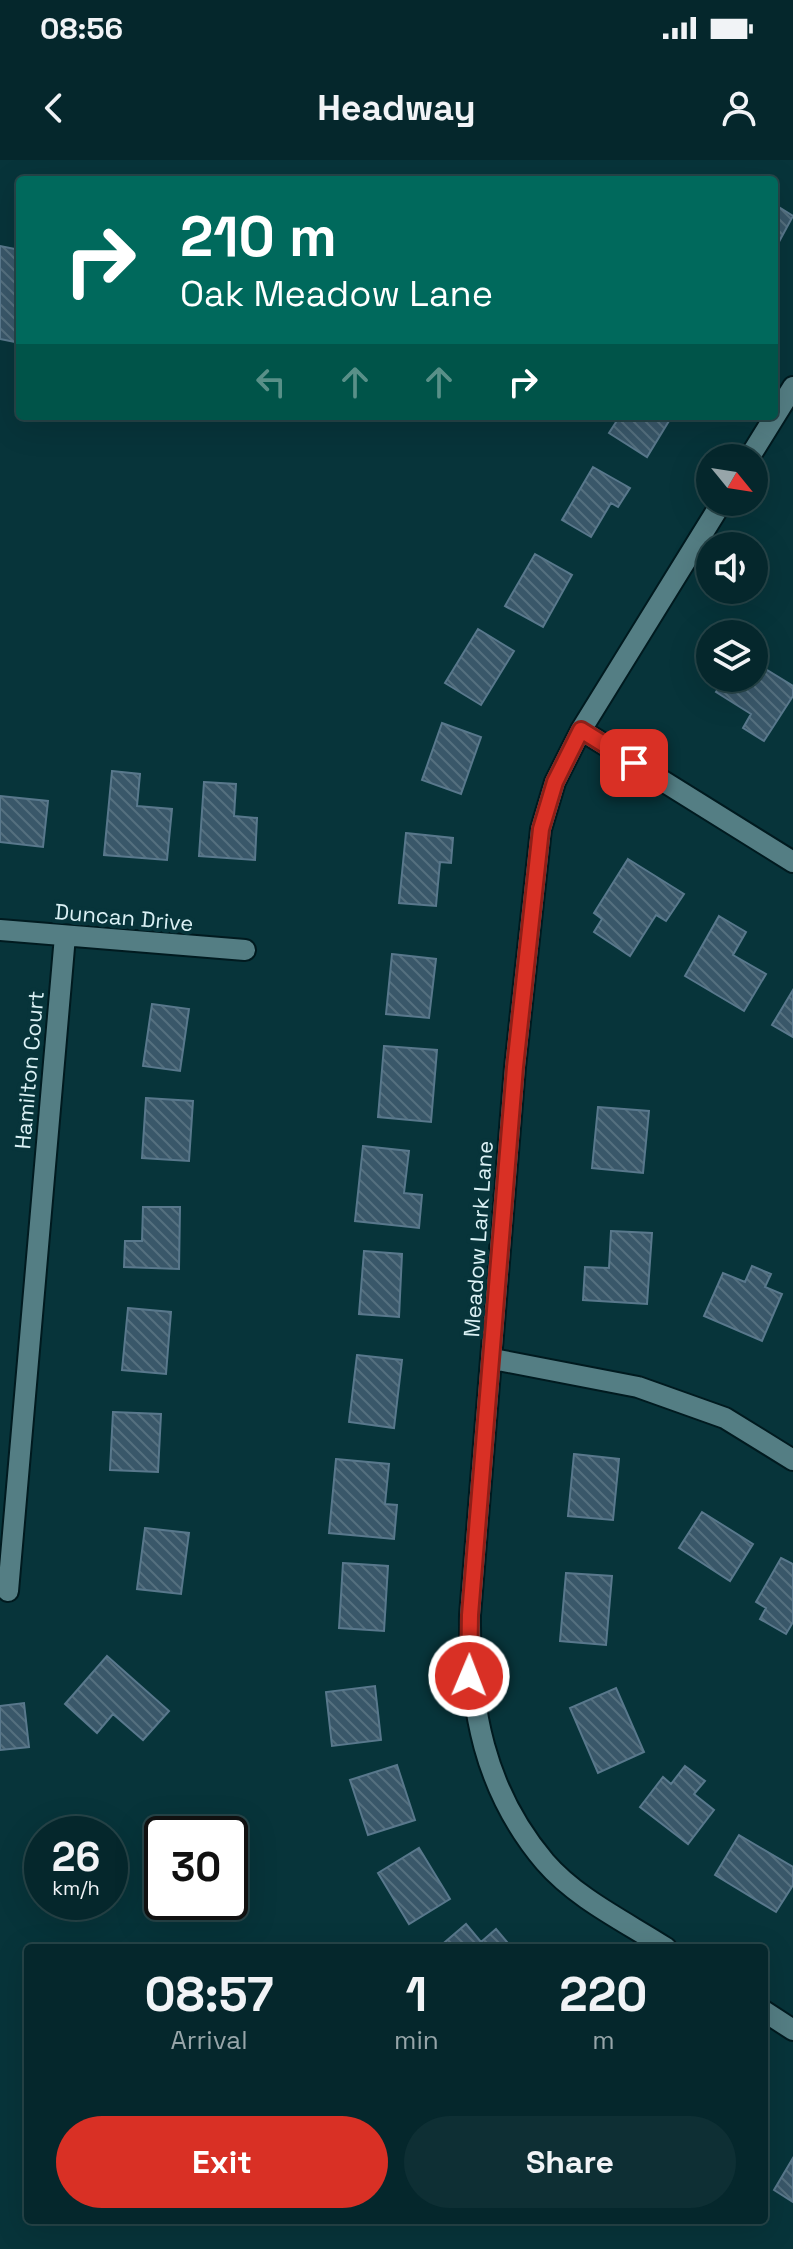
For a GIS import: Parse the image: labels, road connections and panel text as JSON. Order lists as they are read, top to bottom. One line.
{"streets":{"street":["Duncan Drive","Hamilton Court","Meadow Lark Lane"]},"crossings":[["Duncan Drive","Hamilton Court"]],"north":"bottom right","page":{"status":"08:56","header":"Headway","turn":["210 m","Oak Meadow Lane"],"speed":"26 km/h","limit":"30","eta":["08:57","Arrival","1","min","220","m"],"buttons":["Exit","Share"]}}
